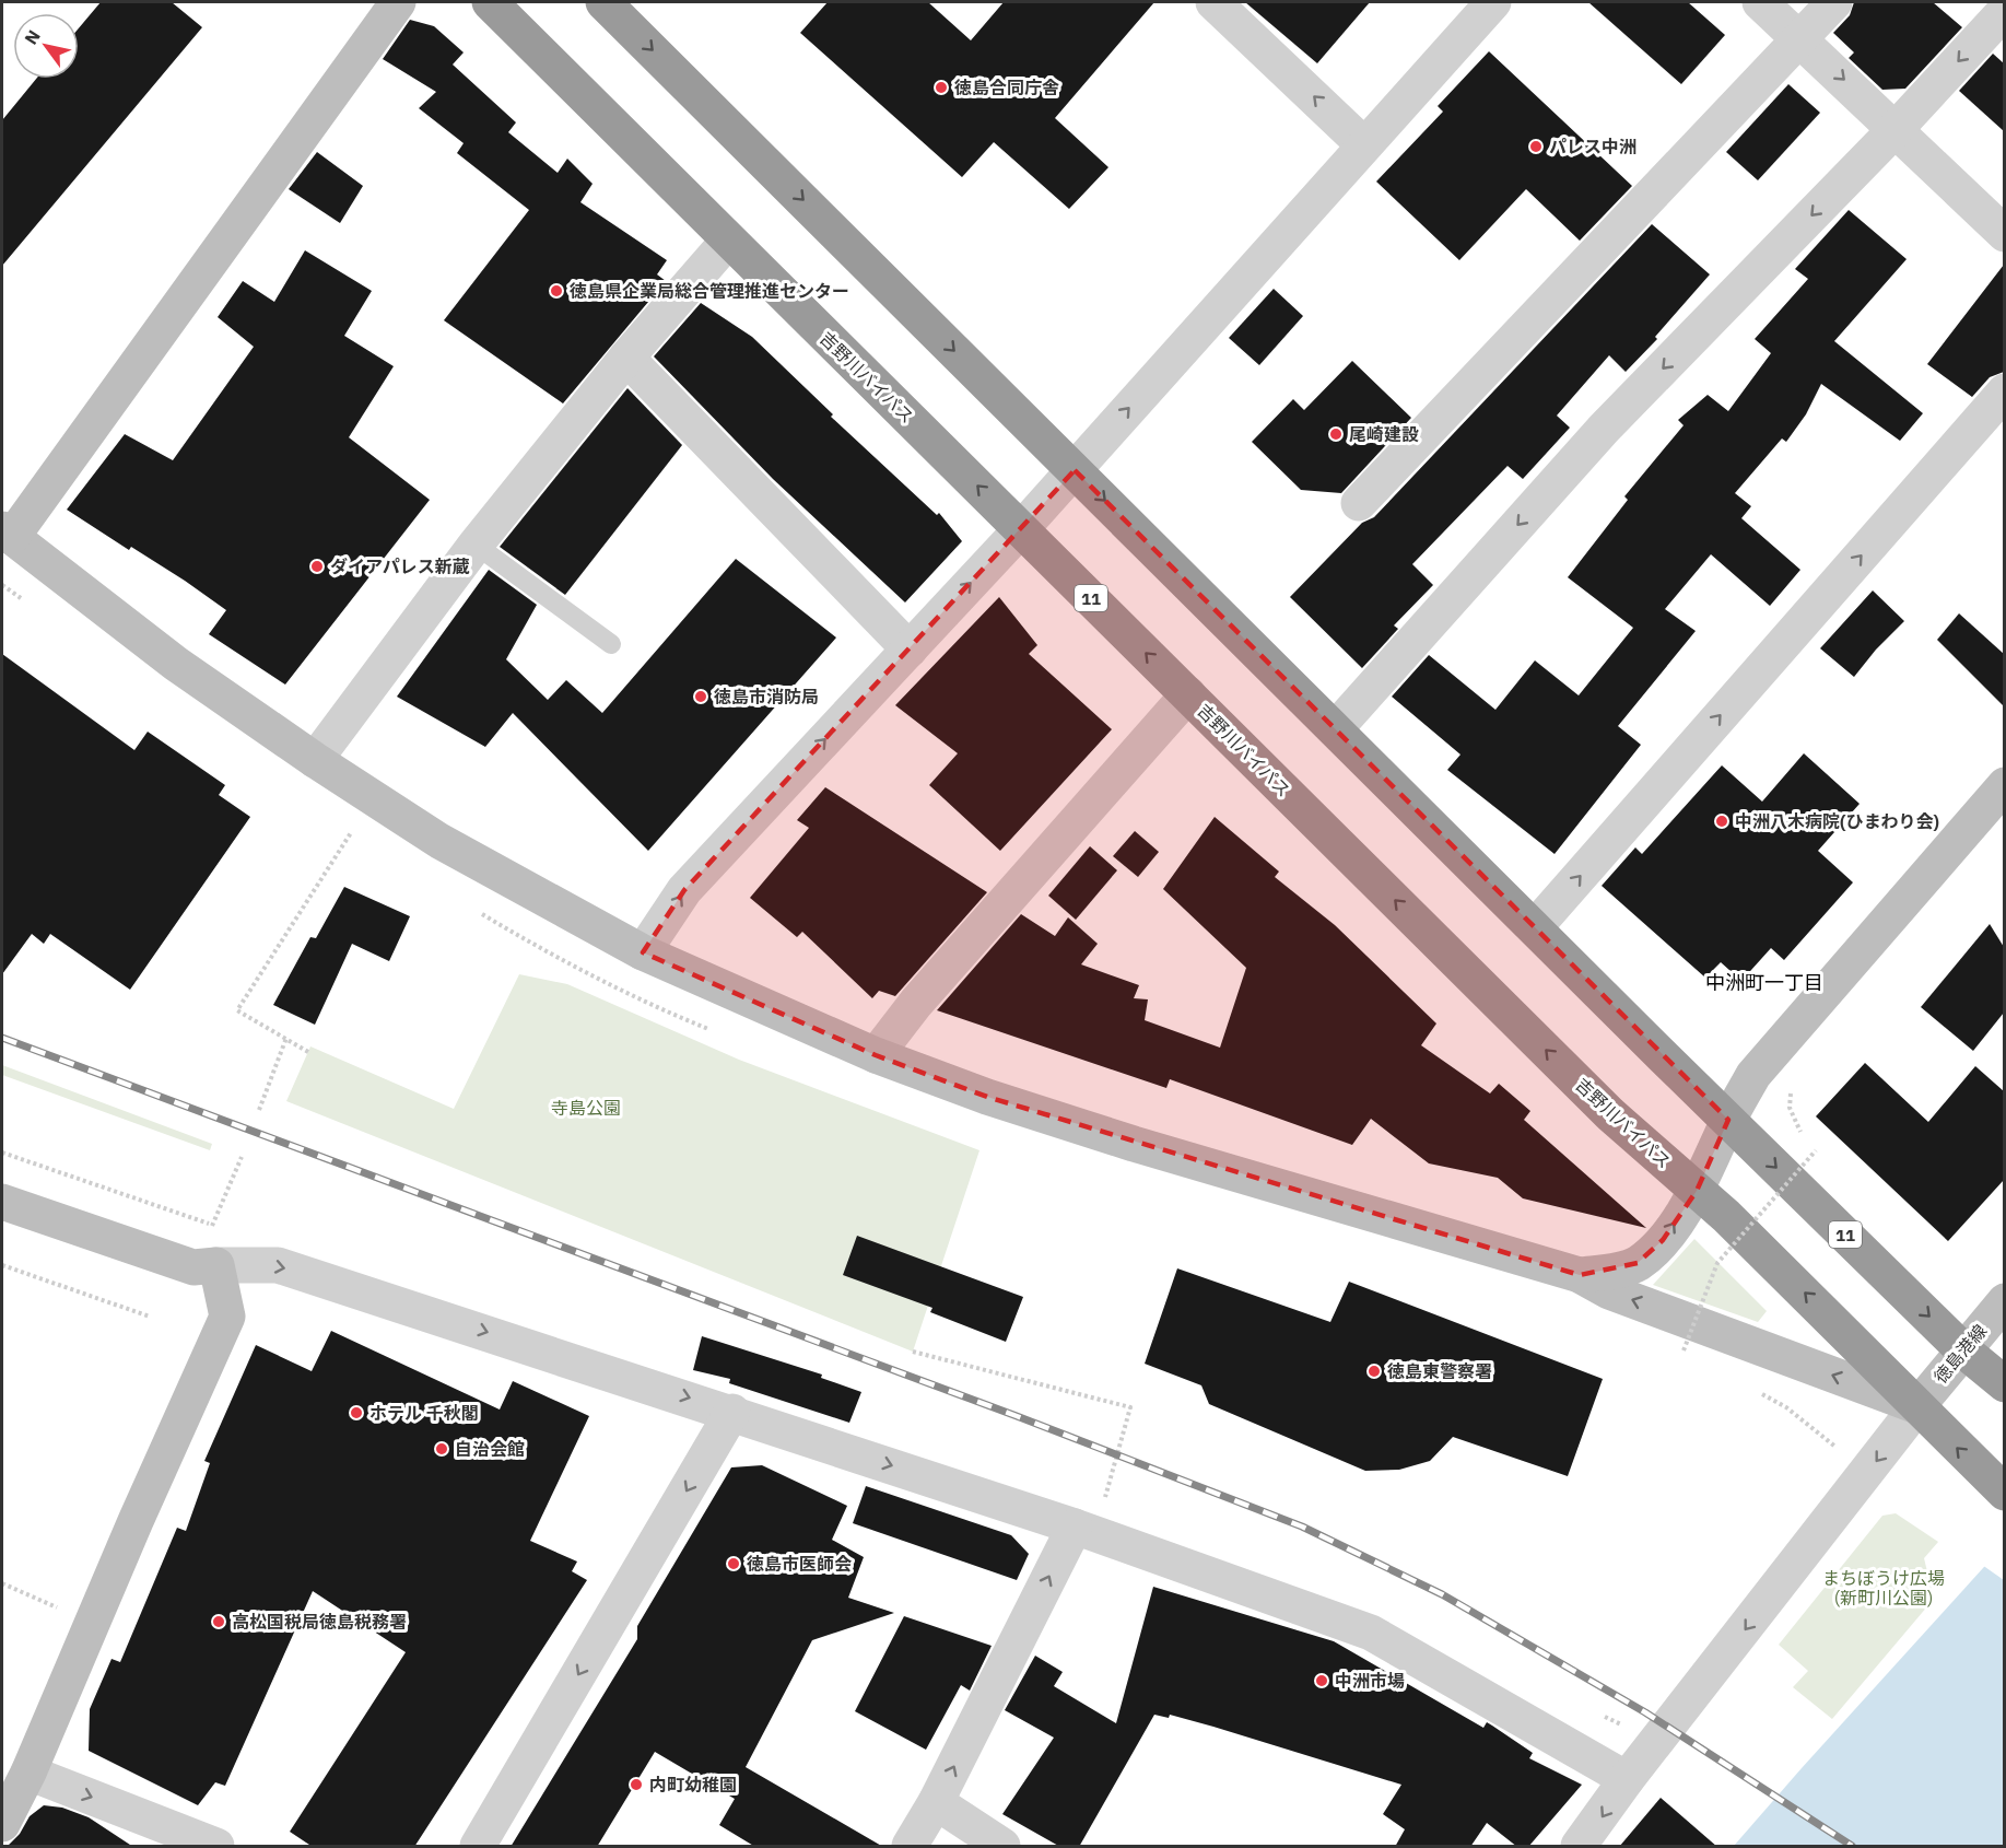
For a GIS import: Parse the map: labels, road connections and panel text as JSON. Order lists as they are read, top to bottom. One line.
{"streets":{"highway":["吉野川バイパス","11"],"street":["徳島港線"]},"crossings":[["吉野川バイパス","徳島港線"],["11","徳島港線"]],"districts":["中洲町一丁目"],"parks":["寺島公園","まちぼうけ広場 (新町川公園)"],"places":["徳島合同庁舎","パレス中洲","徳島県企業局総合管理推進センター","尾崎建設","ダイアパレス新蔵","徳島市消防局","中洲八木病院(ひまわり会)","徳島東警察署","ホテル 千秋閣","自治会館","徳島市医師会","高松国税局徳島税務署","中洲市場","内町幼稚園"],"north":"top left"}
